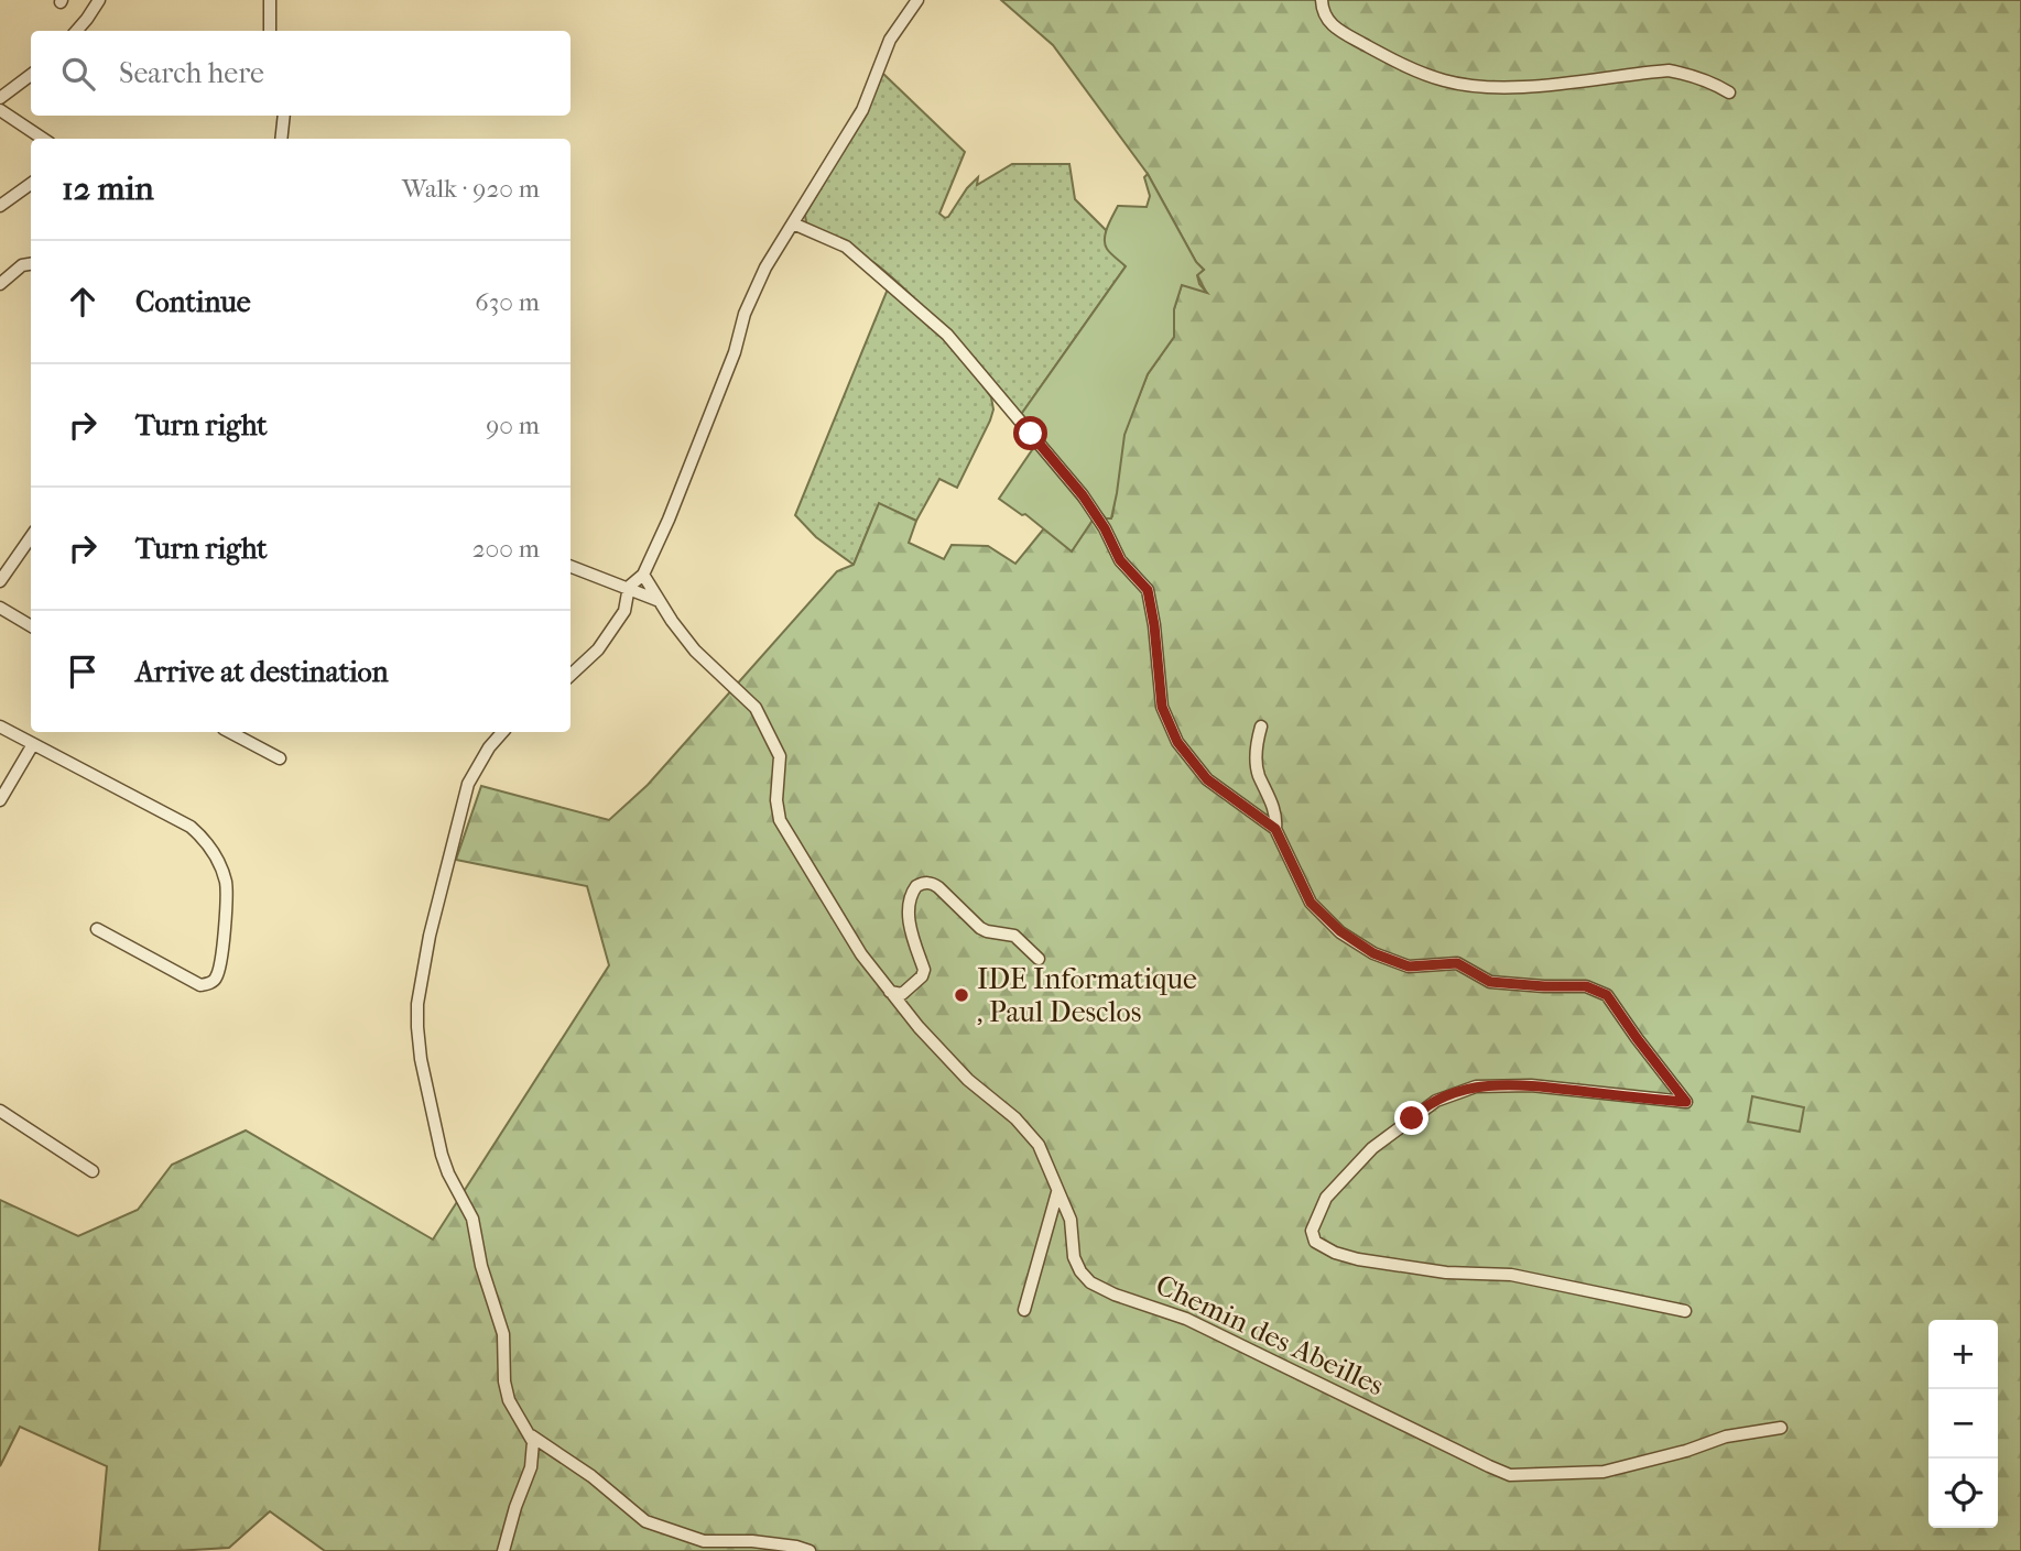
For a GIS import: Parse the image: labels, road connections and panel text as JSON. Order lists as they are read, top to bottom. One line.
{"streets":{"street":["Chemin des Abeilles"]},"places":["IDE Informatique , Paul Desclos"],"page":{"search":"Search here","heading":["12 min","Walk · 920 m"],"list":[["Continue","630 m"],["Turn right","90 m"],["Turn right","200 m"],"Arrive at destination"],"map_buttons":["+","−"]}}
